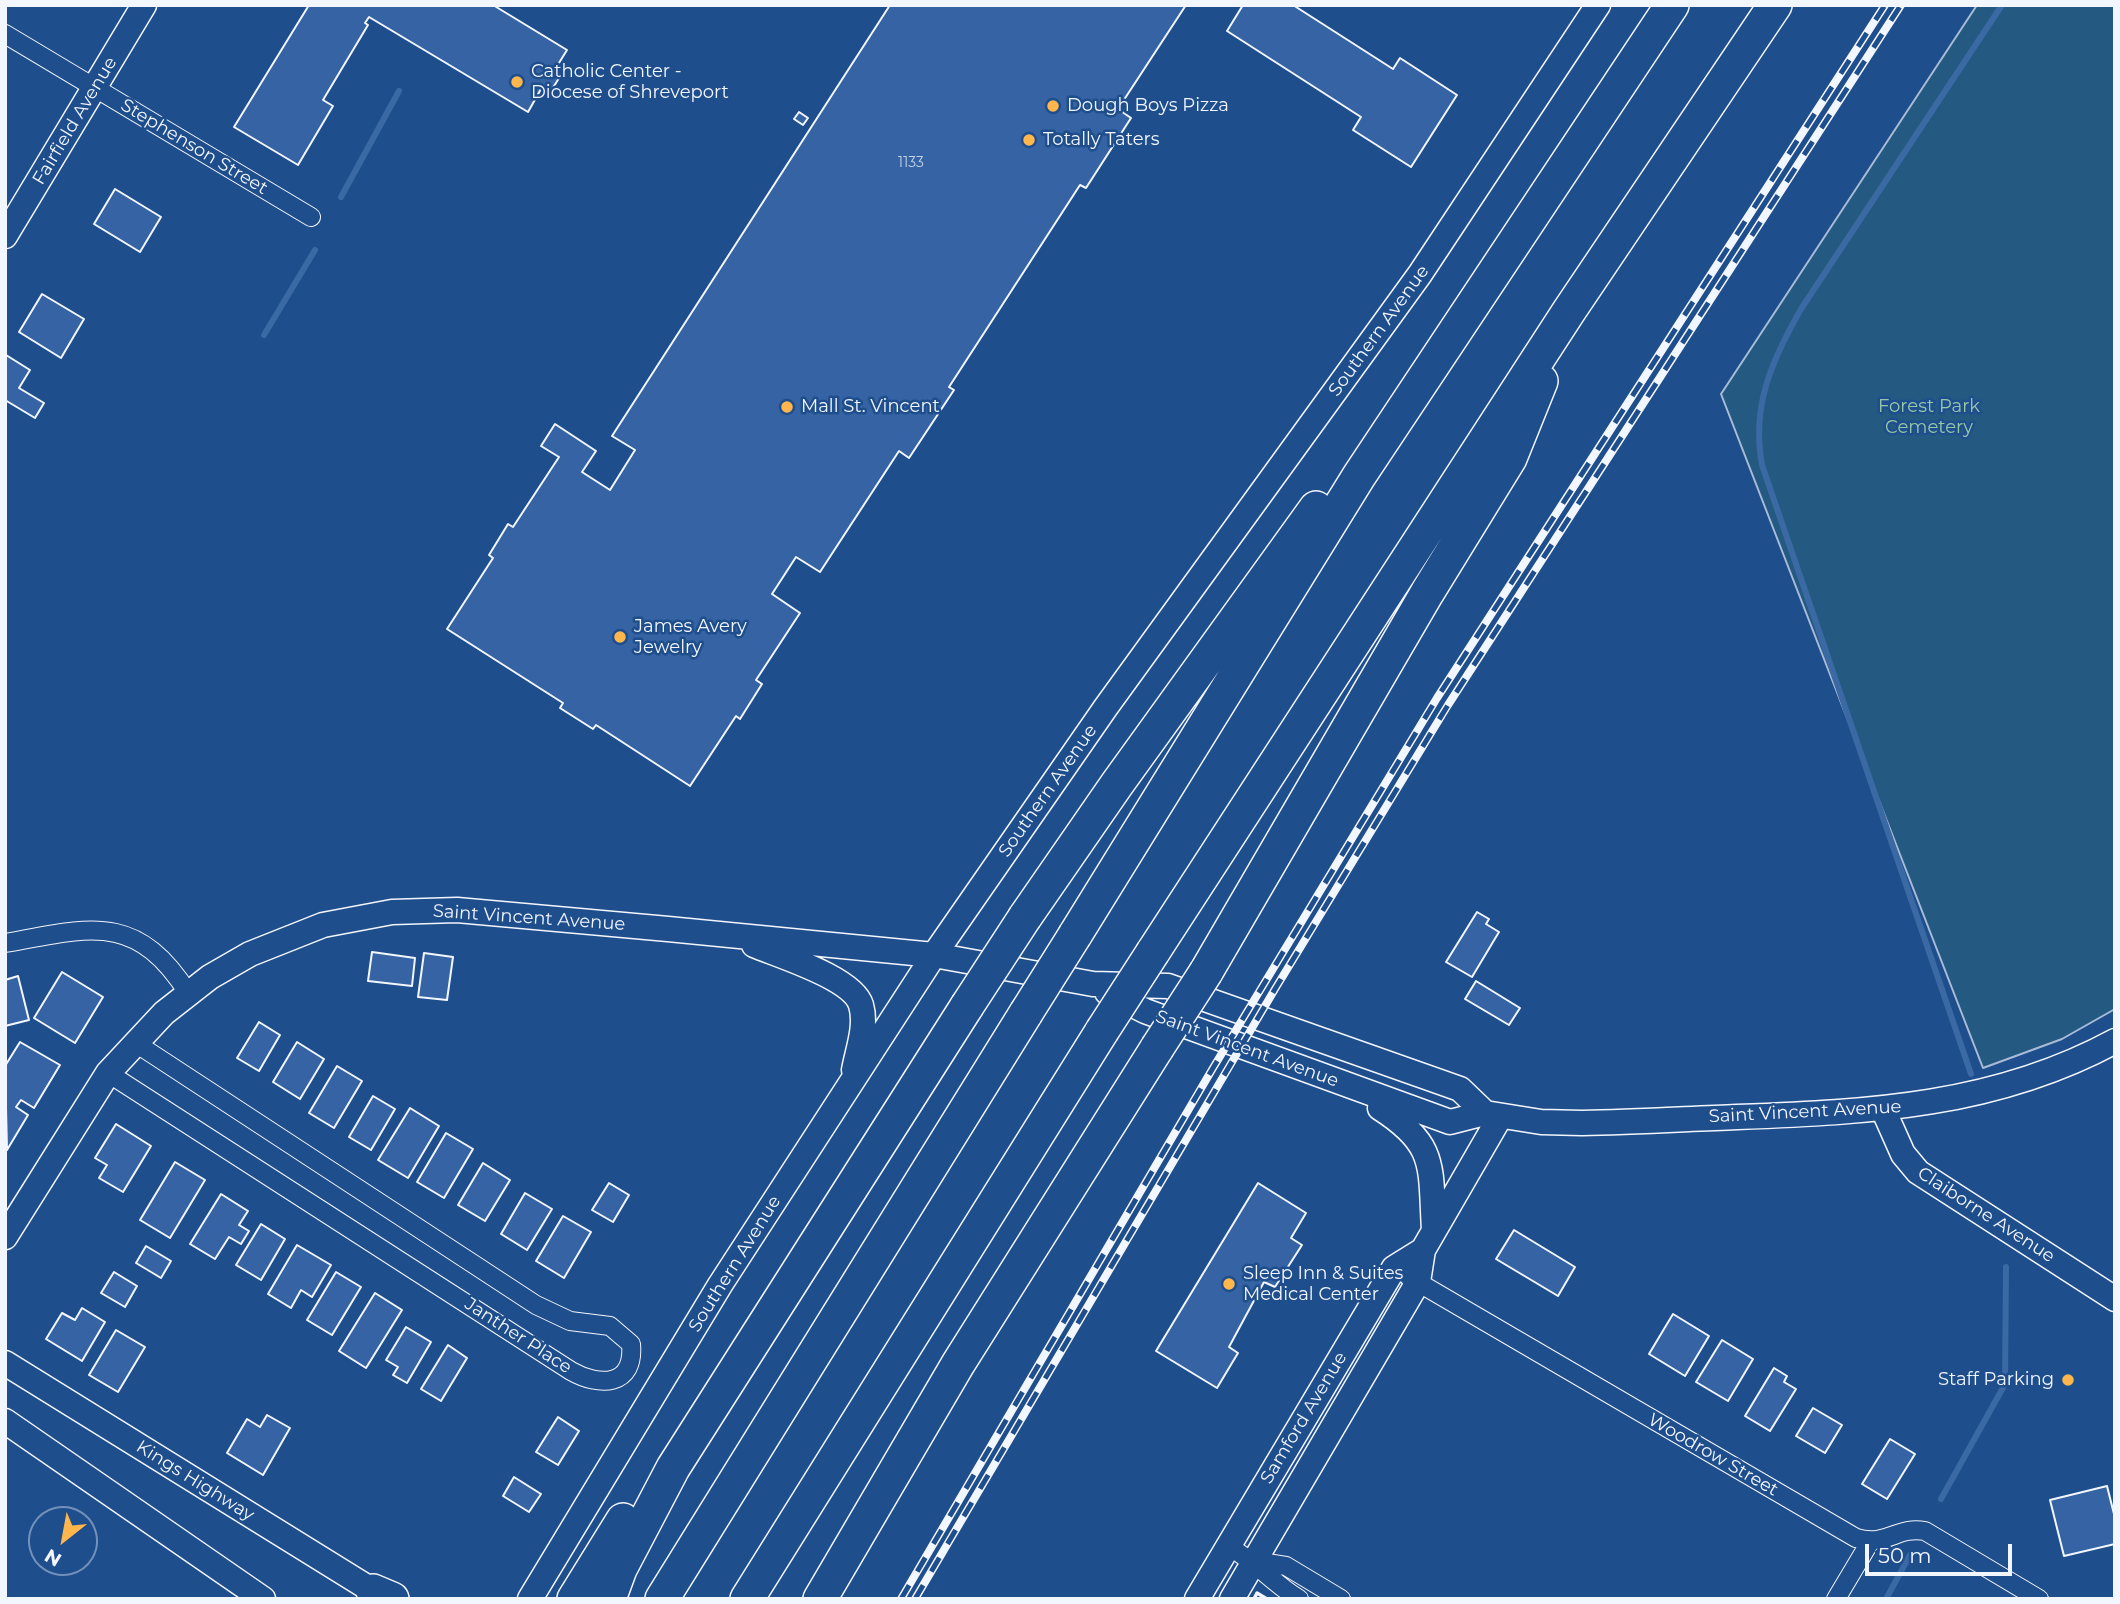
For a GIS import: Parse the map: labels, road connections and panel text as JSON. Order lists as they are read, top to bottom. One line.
{"streets":{"street":["Fairfield Avenue","Stephenson Street","Southern Avenue","Saint Vincent Avenue","Claiborne Avenue","Janther Place","Samford Avenue","Woodrow Street","Kings Highway"]},"crossings":[["Fairfield Avenue","Stephenson Street"],["Southern Avenue","Saint Vincent Avenue"],["Saint Vincent Avenue","Claiborne Avenue"],["Saint Vincent Avenue","Janther Place"],["Saint Vincent Avenue","Samford Avenue"],["Samford Avenue","Woodrow Street"]],"parks":["Forest Park Cemetery"],"places":["Catholic Center - Diocese of Shreveport","Dough Boys Pizza","Totally Taters","Mall St. Vincent","James Avery Jewelry","Sleep Inn & Suites Medical Center","Staff Parking"],"house_numbers":["1133"],"scale_bar":"50 m","north":"bottom left"}
